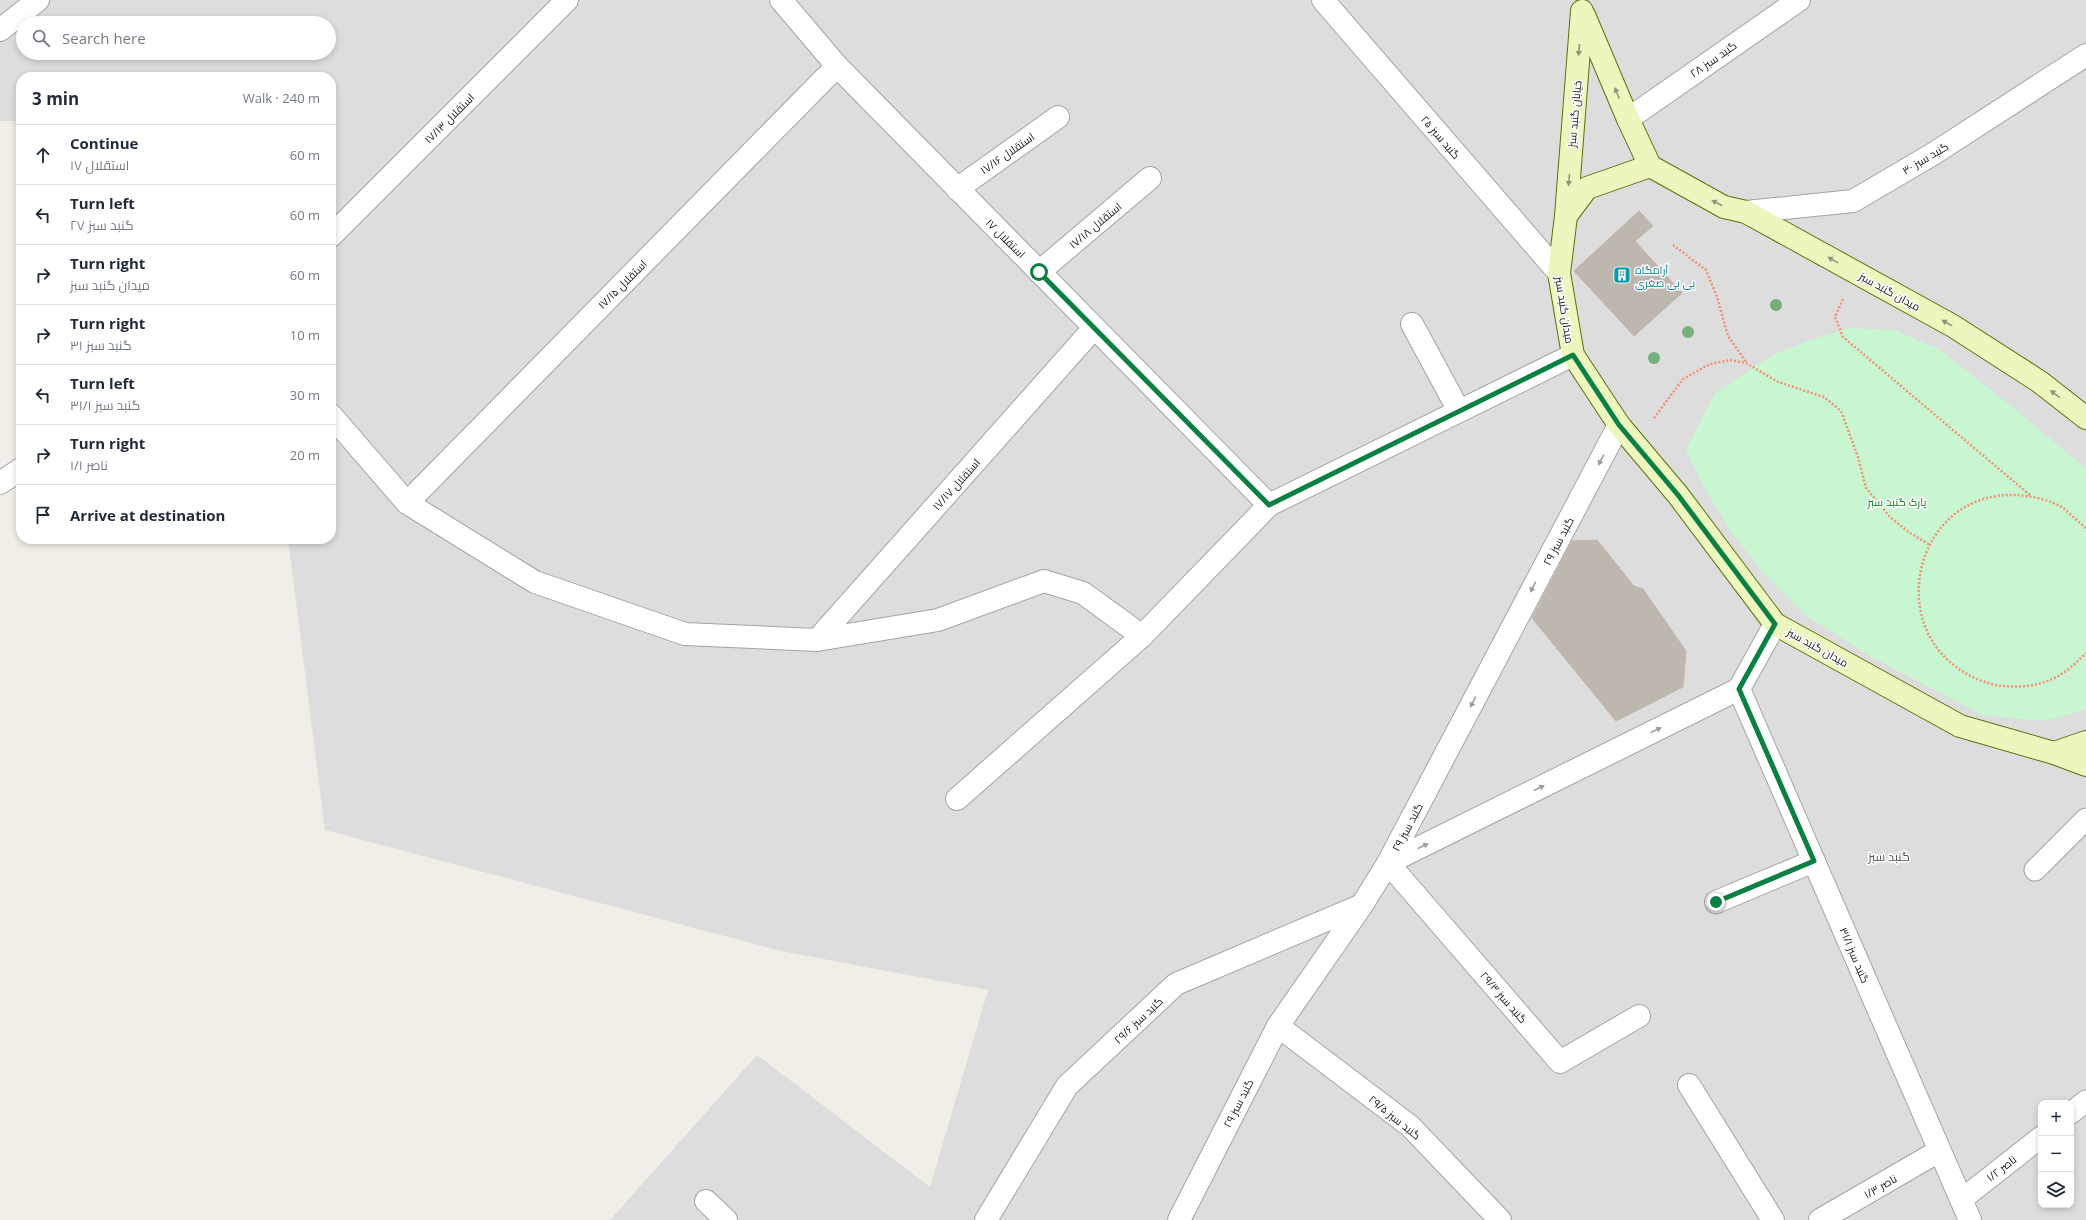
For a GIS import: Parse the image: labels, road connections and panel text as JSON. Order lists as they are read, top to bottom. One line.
{"streets":{"main road":["خیابان گنبد سبز","میدان گنبد سبز"],"street":["گنبد سبز ۲۸","استقلال ۱۷/۱۳","گنبد سبز ۲۵","استقلال ۱۷/۱۶","گنبد سبز ۳۰","استقلال ۱۷/۱۸","استقلال ۱۷","استقلال ۱۷/۱۵","استقلال ۱۷/۱۷","گنبد سبز ۲۹","گنبد سبز ۳۱/۱","گنبد سبز ۲۹/۳","گنبد سبز ۲۹/۶","گنبد سبز ۲۹/۵","ناصر ۱/۳"],"lane":["ناصر ۱/۲"]},"crossings":[["گنبد سبز ۲۸","خیابان گنبد سبز"],["خیابان گنبد سبز","میدان گنبد سبز"],["گنبد سبز ۲۵","میدان گنبد سبز"],["استقلال ۱۷/۱۶","استقلال ۱۷"],["گنبد سبز ۳۰","میدان گنبد سبز"],["استقلال ۱۷/۱۸","استقلال ۱۷"],["استقلال ۱۷","استقلال ۱۷/۱۵"],["استقلال ۱۷","استقلال ۱۷/۱۷"],["میدان گنبد سبز","گنبد سبز ۲۹"],["گنبد سبز ۲۹","گنبد سبز ۲۹/۳"],["گنبد سبز ۲۹","گنبد سبز ۲۹/۶"],["گنبد سبز ۲۹","گنبد سبز ۲۹/۵"],["گنبد سبز ۳۱/۱","ناصر ۱/۲"],["گنبد سبز ۳۱/۱","ناصر ۱/۳"]],"one_way":["میدان گنبد سبز","گنبد سبز ۲۹"],"districts":["گنبد سبز"],"parks":["پارک گنبد سبز"],"places":{"building":["آرامگاه بی بی صغری"]},"page":{"search":"Search here","heading":["3 min","Walk · 240 m"],"list":[["Continue","استقلال ۱۷","60 m"],["Turn left","گنبد سبز ۲۷","60 m"],["Turn right","میدان گنبد سبز","60 m"],["Turn right","گنبد سبز ۳۱","10 m"],["Turn left","گنبد سبز ۳۱/۱","30 m"],["Turn right","ناصر ۱/۱","20 m"],"Arrive at destination"],"map_buttons":["+","−"]}}
